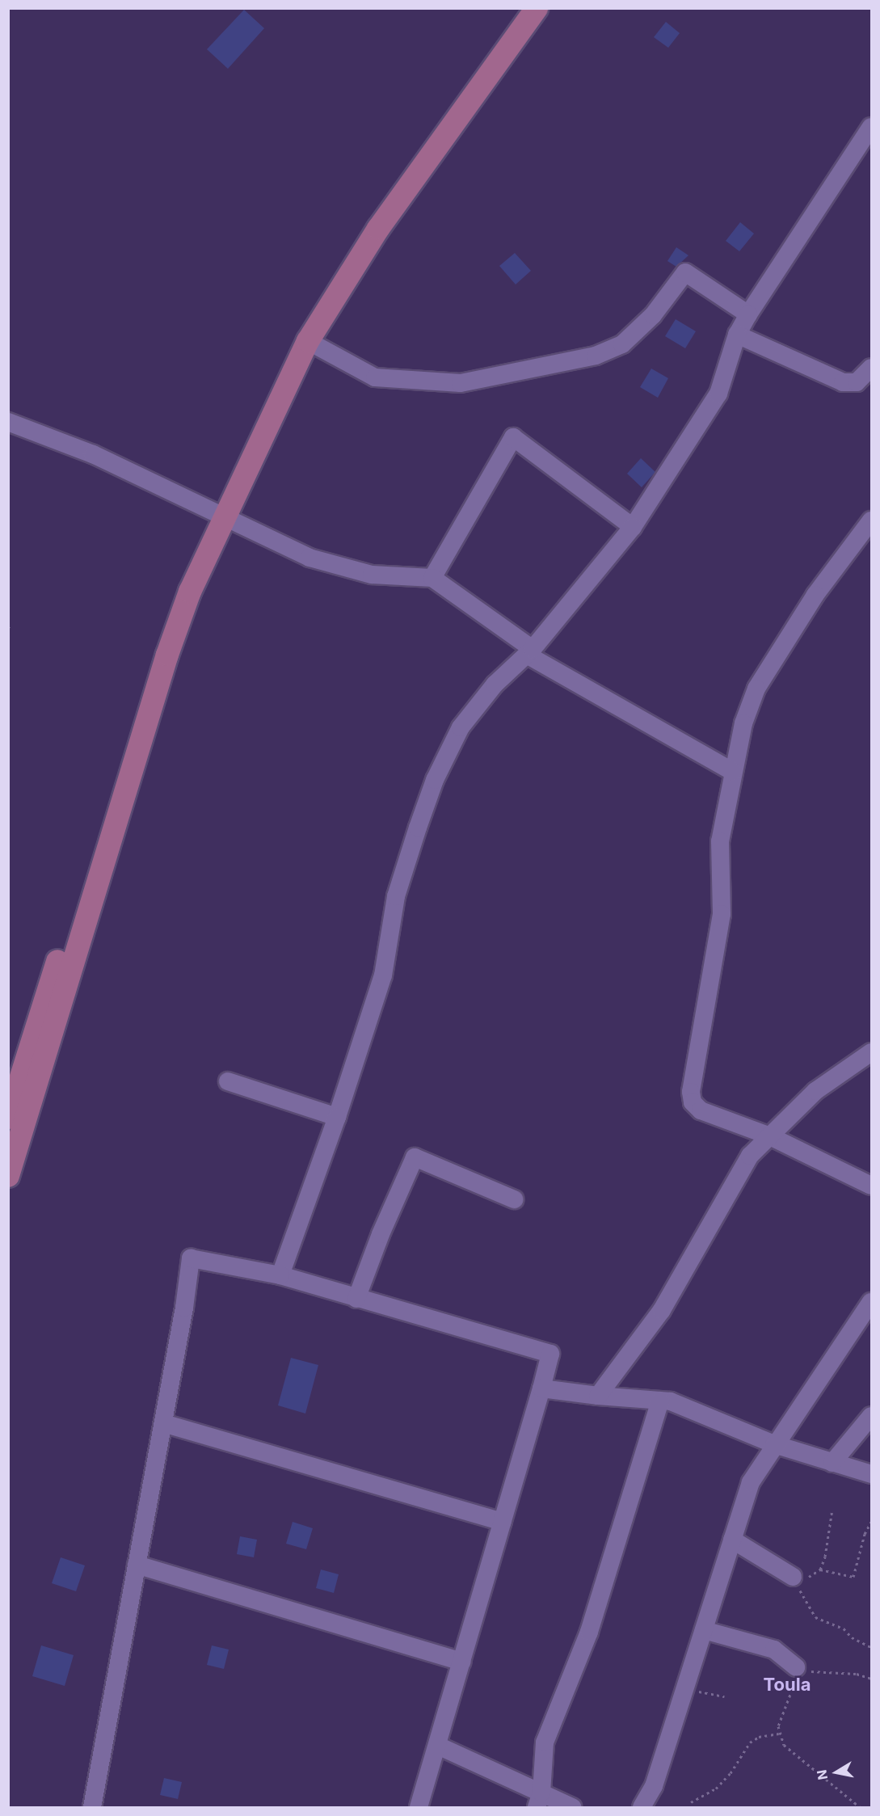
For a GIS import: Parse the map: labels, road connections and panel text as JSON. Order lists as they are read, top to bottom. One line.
{"districts":["Toula"],"north":"left"}
